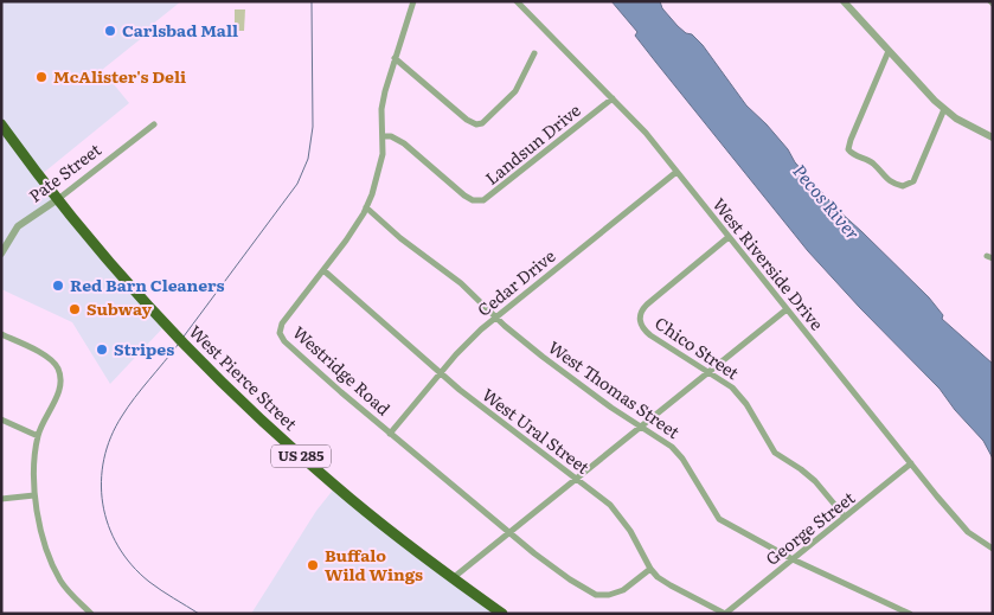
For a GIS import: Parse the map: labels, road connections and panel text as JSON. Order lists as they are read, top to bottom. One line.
{"streets":{"highway":["West Pierce Street","US 285"],"street":["Landsun Drive","Pate Street","West Riverside Drive","Cedar Drive","Chico Street","Westridge Road","West Thomas Street","West Ural Street","George Street"]},"crossings":[["Landsun Drive","West Riverside Drive"],["Landsun Drive","Westridge Road"],["Pate Street","West Pierce Street"],["West Riverside Drive","Cedar Drive"],["West Riverside Drive","Chico Street"],["West Riverside Drive","George Street"],["Cedar Drive","Westridge Road"],["Cedar Drive","West Thomas Street"],["Cedar Drive","West Ural Street"],["Chico Street","George Street"],["Westridge Road","West Thomas Street"],["Westridge Road","West Ural Street"],["West Thomas Street","George Street"],["West Ural Street","George Street"]],"water":["Pecos River"],"places":["Carlsbad Mall","McAlister's Deli","Red Barn Cleaners","Subway","Stripes","Buffalo Wild Wings"]}
